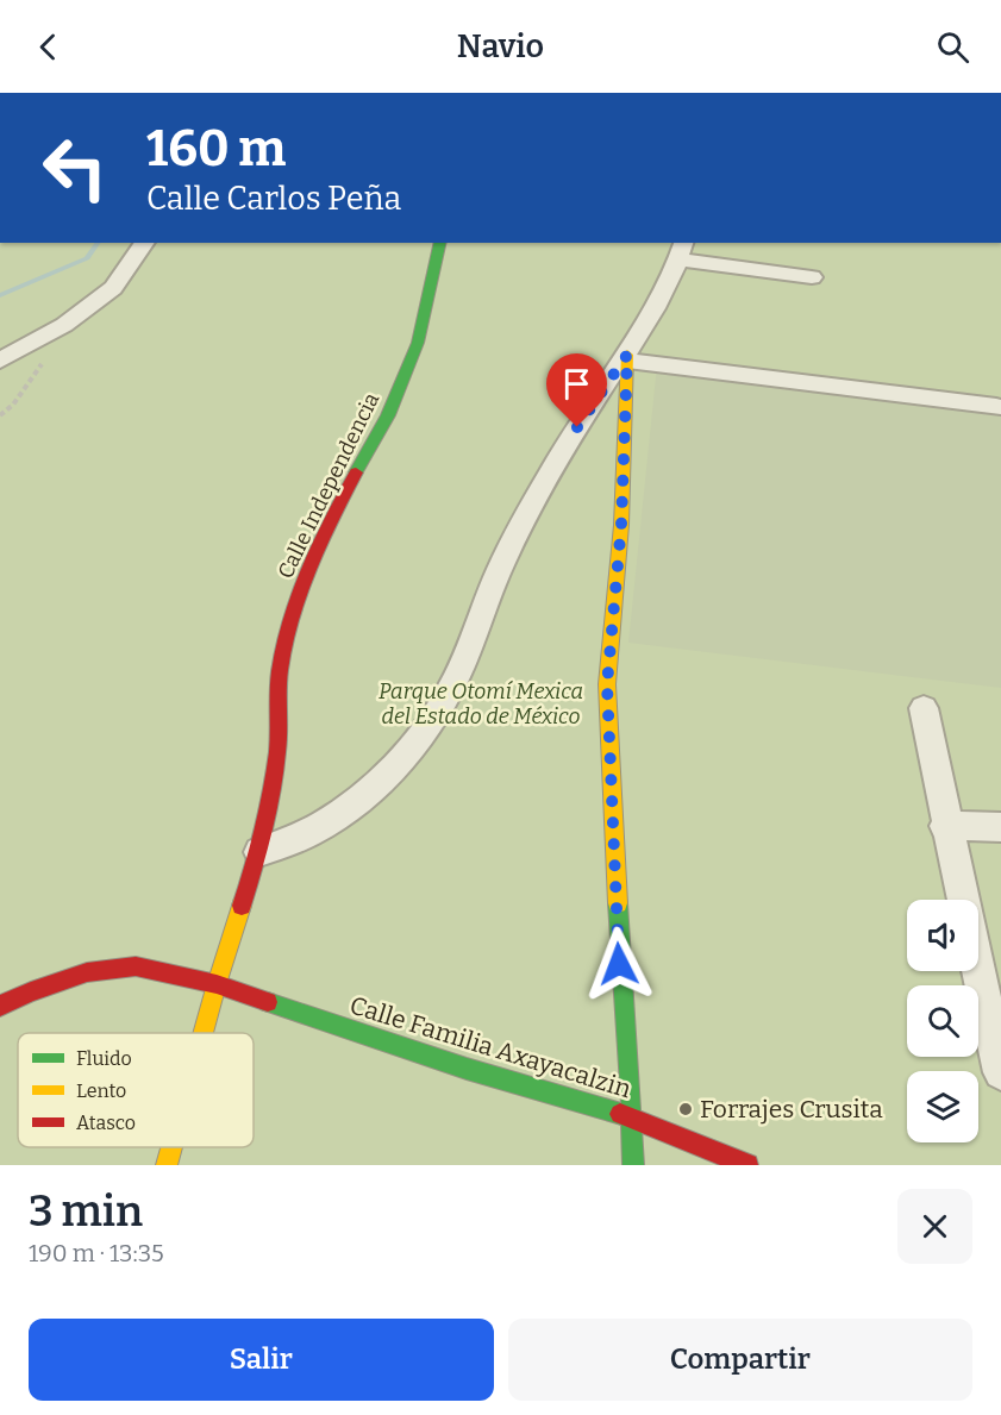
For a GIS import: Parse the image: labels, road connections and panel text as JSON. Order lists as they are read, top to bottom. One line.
{"streets":{"street":["Calle Independencia","Calle Familia Axayacalzin"]},"crossings":[["Calle Independencia","Calle Familia Axayacalzin"]],"parks":["Parque Otomí Mexica del Estado de México"],"places":["Forrajes Crusita"],"legend":["Fluido","Lento","Atasco"],"page":{"header":"Navio","turn":["160 m","Calle Carlos Peña"],"heading":["3 min","190 m · 13:35"],"buttons":["Salir","Compartir"]}}
